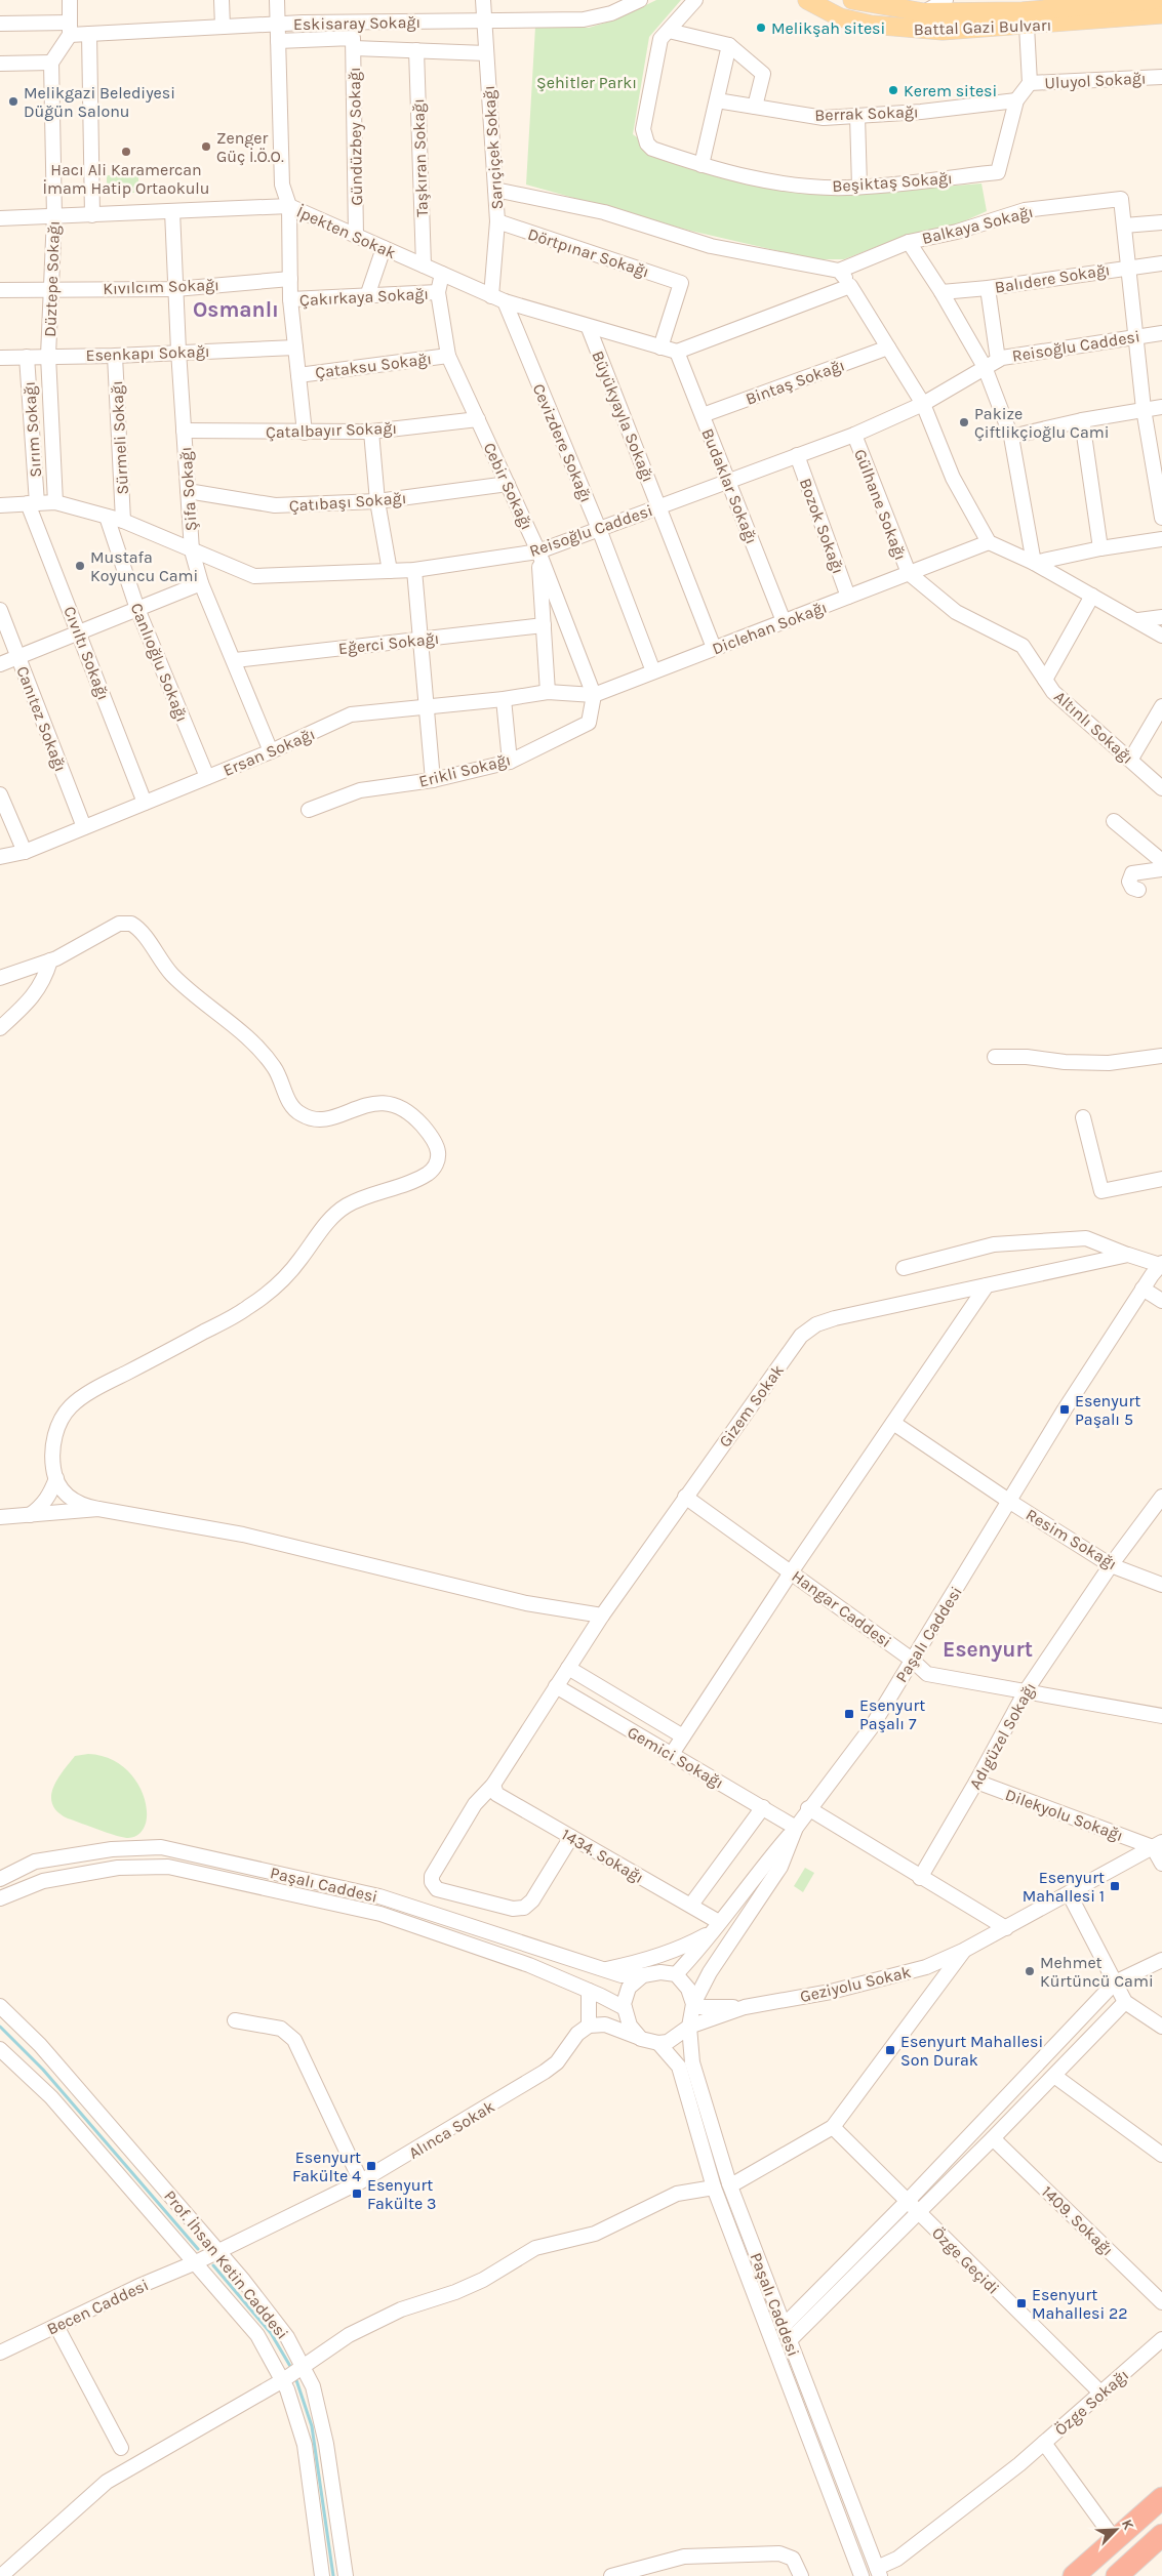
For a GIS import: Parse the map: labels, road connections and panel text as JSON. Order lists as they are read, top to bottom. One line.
{"streets":{"main road":["Battal Gazi Bulvarı"],"street":["Eskisaray Sokağı","Uluyol Sokağı","Berrak Sokağı","Gündüzbey Sokağı","Sarıçiçek Sokağı","Taşkıran Sokağı","Beşiktaş Sokağı","Balkaya Sokağı","İpekten Sokak","Dörtpınar Sokağı","Balıdere Sokağı","Düztepe Sokağı","Kıvılcım Sokağı","Çakırkaya Sokağı","Reisoğlu Caddesi","Esenkapı Sokağı","Çataksu Sokağı","Bintaş Sokağı","Büyükyayla Sokağı","Sırım Sokağı","Çatalbayır Sokağı","Sürmeli Sokağı","Cevizdere Sokağı","Cebir Sokağı","Budaklar Sokağı","Şifa Sokağı","Çatıbaşı Sokağı","Gülhane Sokağı","Bozok Sokağı","Diclehan Sokağı","Eğerci Sokağı","Cıvıltı Sokağı","Canlıoğlu Sokağı","Canıtez Sokağı","Altınlı Sokağı","Ersan Sokağı","Erikli Sokağı","Gizem Sokak","Resim Sokağı","Hangar Caddesi","Paşalı Caddesi","Adıgüzel Sokağı","Gemici Sokağı","Dilekyolu Sokağı","1434. Sokağı","Geziyolu Sokak","Alınca Sokak","1409. Sokağı","Özge Geçidi","Prof. İhsan Ketin Caddesi","Becen Caddesi","Özge Sokağı"]},"crossings":[["Eskisaray Sokağı","Sarıçiçek Sokağı"],["Berrak Sokağı","Beşiktaş Sokağı"],["Gündüzbey Sokağı","İpekten Sokak"],["Sarıçiçek Sokağı","İpekten Sokak"],["Sarıçiçek Sokağı","Dörtpınar Sokağı"],["Sarıçiçek Sokağı","Cevizdere Sokağı"],["Taşkıran Sokağı","İpekten Sokak"],["İpekten Sokak","Dörtpınar Sokağı"],["İpekten Sokak","Düztepe Sokağı"],["İpekten Sokak","Büyükyayla Sokağı"],["İpekten Sokak","Cevizdere Sokağı"],["İpekten Sokak","Cebir Sokağı"],["İpekten Sokak","Budaklar Sokağı"],["İpekten Sokak","Şifa Sokağı"],["Düztepe Sokağı","Kıvılcım Sokağı"],["Düztepe Sokağı","Reisoğlu Caddesi"],["Düztepe Sokağı","Esenkapı Sokağı"],["Kıvılcım Sokağı","Şifa Sokağı"],["Çakırkaya Sokağı","Cebir Sokağı"],["Reisoğlu Caddesi","Büyükyayla Sokağı"],["Reisoğlu Caddesi","Sırım Sokağı"],["Reisoğlu Caddesi","Sürmeli Sokağı"],["Reisoğlu Caddesi","Cevizdere Sokağı"],["Reisoğlu Caddesi","Cebir Sokağı"],["Reisoğlu Caddesi","Budaklar Sokağı"],["Reisoğlu Caddesi","Şifa Sokağı"],["Reisoğlu Caddesi","Gülhane Sokağı"],["Reisoğlu Caddesi","Bozok Sokağı"],["Reisoğlu Caddesi","Cıvıltı Sokağı"],["Reisoğlu Caddesi","Canlıoğlu Sokağı"],["Esenkapı Sokağı","Sırım Sokağı"],["Esenkapı Sokağı","Sürmeli Sokağı"],["Esenkapı Sokağı","Şifa Sokağı"],["Çataksu Sokağı","Cebir Sokağı"],["Bintaş Sokağı","Budaklar Sokağı"],["Büyükyayla Sokağı","Diclehan Sokağı"],["Sırım Sokağı","Cıvıltı Sokağı"],["Çatalbayır Sokağı","Cebir Sokağı"],["Çatalbayır Sokağı","Şifa Sokağı"],["Cevizdere Sokağı","Diclehan Sokağı"],["Cebir Sokağı","Çatıbaşı Sokağı"],["Cebir Sokağı","Diclehan Sokağı"],["Cebir Sokağı","Erikli Sokağı"],["Budaklar Sokağı","Diclehan Sokağı"],["Şifa Sokağı","Çatıbaşı Sokağı"],["Şifa Sokağı","Eğerci Sokağı"],["Şifa Sokağı","Ersan Sokağı"],["Gülhane Sokağı","Diclehan Sokağı"],["Gülhane Sokağı","Altınlı Sokağı"],["Bozok Sokağı","Diclehan Sokağı"],["Diclehan Sokağı","Altınlı Sokağı"],["Diclehan Sokağı","Ersan Sokağı"],["Diclehan Sokağı","Erikli Sokağı"],["Cıvıltı Sokağı","Ersan Sokağı"],["Canlıoğlu Sokağı","Ersan Sokağı"],["Canıtez Sokağı","Ersan Sokağı"],["Gizem Sokak","Hangar Caddesi"],["Gizem Sokak","Gemici Sokağı"],["Gizem Sokak","1434. Sokağı"],["Resim Sokağı","Paşalı Caddesi"],["Resim Sokağı","Adıgüzel Sokağı"],["Hangar Caddesi","Paşalı Caddesi"],["Hangar Caddesi","Adıgüzel Sokağı"],["Paşalı Caddesi","Gemici Sokağı"],["Paşalı Caddesi","Özge Sokağı"],["Adıgüzel Sokağı","Dilekyolu Sokağı"],["Dilekyolu Sokağı","Geziyolu Sokak"],["Alınca Sokak","Prof. İhsan Ketin Caddesi"],["Alınca Sokak","Becen Caddesi"],["Özge Geçidi","Özge Sokağı"],["Prof. İhsan Ketin Caddesi","Becen Caddesi"]],"districts":["Osmanlı","Esenyurt"],"parks":["Şehitler Parkı"],"places":{"other":["Melikşah sitesi","Kerem sitesi","Melikgazi Belediyesi Düğün Salonu","Zenger Güç İ.Ö.O.","Hacı Ali Karamercan İmam Hatip Ortaokulu","Pakize Çiftlikçioğlu Cami","Mustafa Koyuncu Cami","Mehmet Kürtüncü Cami"],"transit":["Esenyurt Paşalı 5","Esenyurt Paşalı 7","Esenyurt Mahallesi 1","Esenyurt Mahallesi Son Durak","Esenyurt Fakülte 4","Esenyurt Fakülte 3","Esenyurt Mahallesi 22"]},"north":"top right"}
